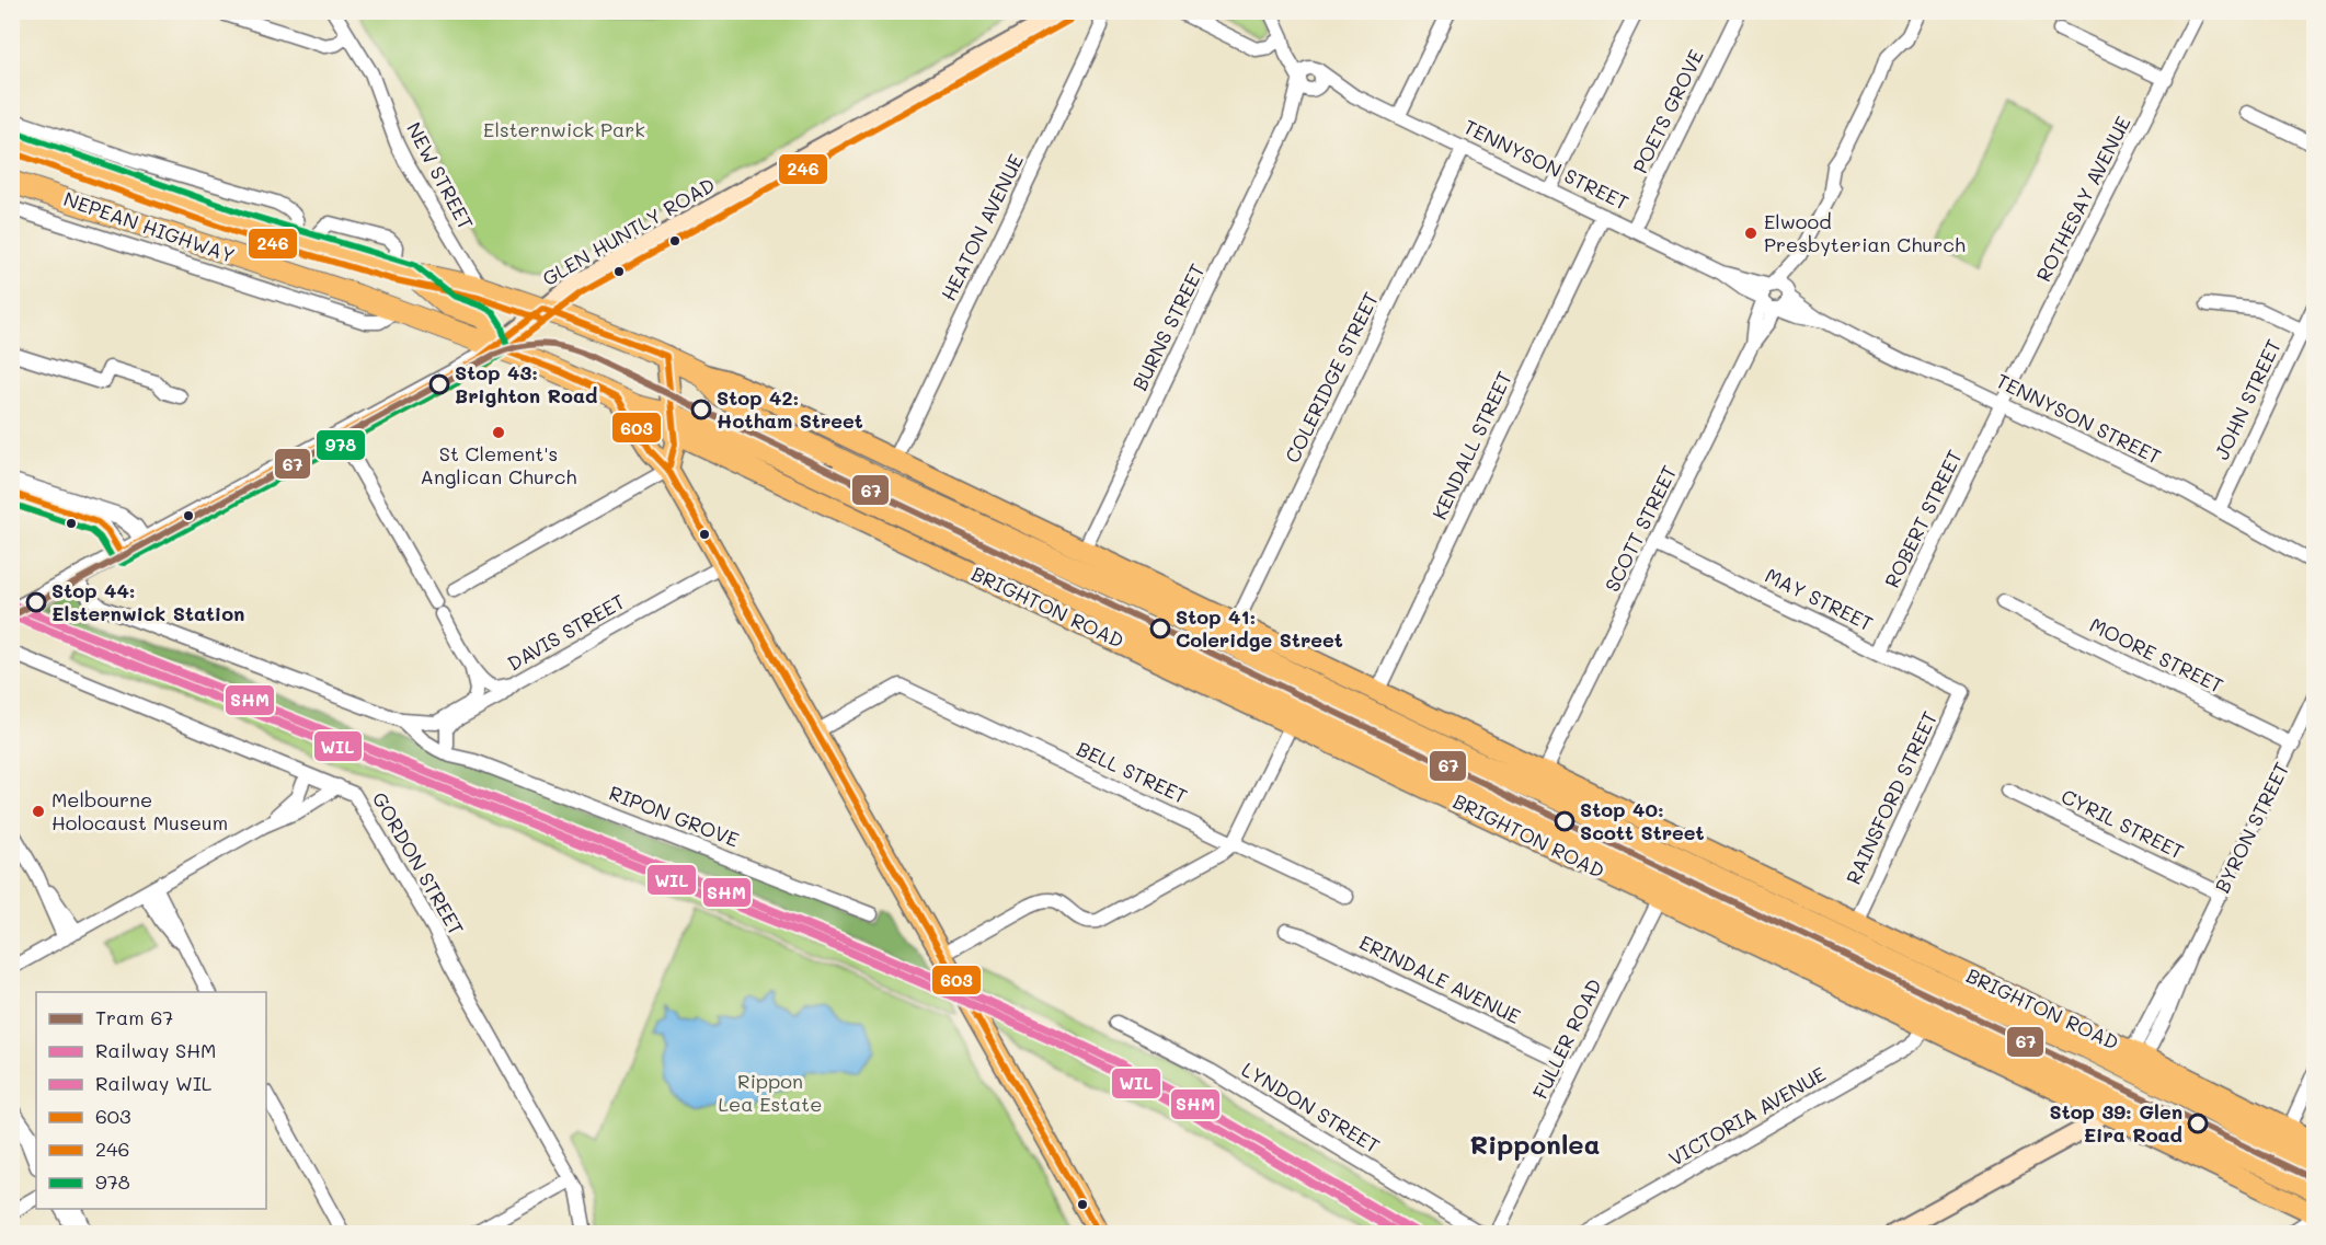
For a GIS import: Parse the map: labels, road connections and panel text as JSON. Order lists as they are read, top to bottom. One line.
{"streets":{"highway":["NEPEAN HIGHWAY","BRIGHTON ROAD"],"main road":["GLEN HUNTLY ROAD"],"street":["POETS GROVE","TENNYSON STREET","NEW STREET","ROTHESAY AVENUE","HEATON AVENUE","BURNS STREET","COLERIDGE STREET","JOHN STREET","KENDALL STREET","ROBERT STREET","SCOTT STREET","MAY STREET","DAVIS STREET","MOORE STREET","BELL STREET","RAINSFORD STREET","RIPON GROVE","CYRIL STREET","BYRON STREET","GORDON STREET","ERINDALE AVENUE","FULLER ROAD","LYNDON STREET","VICTORIA AVENUE"]},"crossings":[["POETS GROVE","TENNYSON STREET"],["TENNYSON STREET","ROTHESAY AVENUE"],["TENNYSON STREET","BURNS STREET"],["TENNYSON STREET","COLERIDGE STREET"],["TENNYSON STREET","JOHN STREET"],["TENNYSON STREET","KENDALL STREET"],["TENNYSON STREET","ROBERT STREET"],["TENNYSON STREET","SCOTT STREET"],["NEW STREET","NEPEAN HIGHWAY"],["ROTHESAY AVENUE","ROBERT STREET"],["NEPEAN HIGHWAY","GLEN HUNTLY ROAD"],["NEPEAN HIGHWAY","BRIGHTON ROAD"],["HEATON AVENUE","BRIGHTON ROAD"],["GLEN HUNTLY ROAD","BRIGHTON ROAD"],["GLEN HUNTLY ROAD","RIPON GROVE"],["BURNS STREET","BRIGHTON ROAD"],["COLERIDGE STREET","BRIGHTON ROAD"],["KENDALL STREET","BRIGHTON ROAD"],["ROBERT STREET","MAY STREET"],["SCOTT STREET","MAY STREET"],["SCOTT STREET","BRIGHTON ROAD"],["MAY STREET","RAINSFORD STREET"],["BRIGHTON ROAD","RAINSFORD STREET"],["BRIGHTON ROAD","BYRON STREET"],["BRIGHTON ROAD","FULLER ROAD"],["BRIGHTON ROAD","VICTORIA AVENUE"],["DAVIS STREET","RIPON GROVE"],["MOORE STREET","BYRON STREET"],["CYRIL STREET","BYRON STREET"],["ERINDALE AVENUE","FULLER ROAD"]],"districts":["Ripponlea"],"parks":["Elsternwick Park","Rippon Lea Estate"],"places":["Elwood Presbyterian Church","Stop 43: Brighton Road","Stop 42: Hotham Street","St Clement's Anglican Church","Stop 44: Elsternwick Station","Stop 41: Coleridge Street","Melbourne Holocaust Museum","Stop 40: Scott Street","Stop 39: Glen Eira Road"],"lines":["transit line 246","transit line 978","transit line 603","tram line 67","rail line SHM","rail line WIL"],"legend":["Tram 67","Railway SHM","Railway WIL","603","246","978"]}
